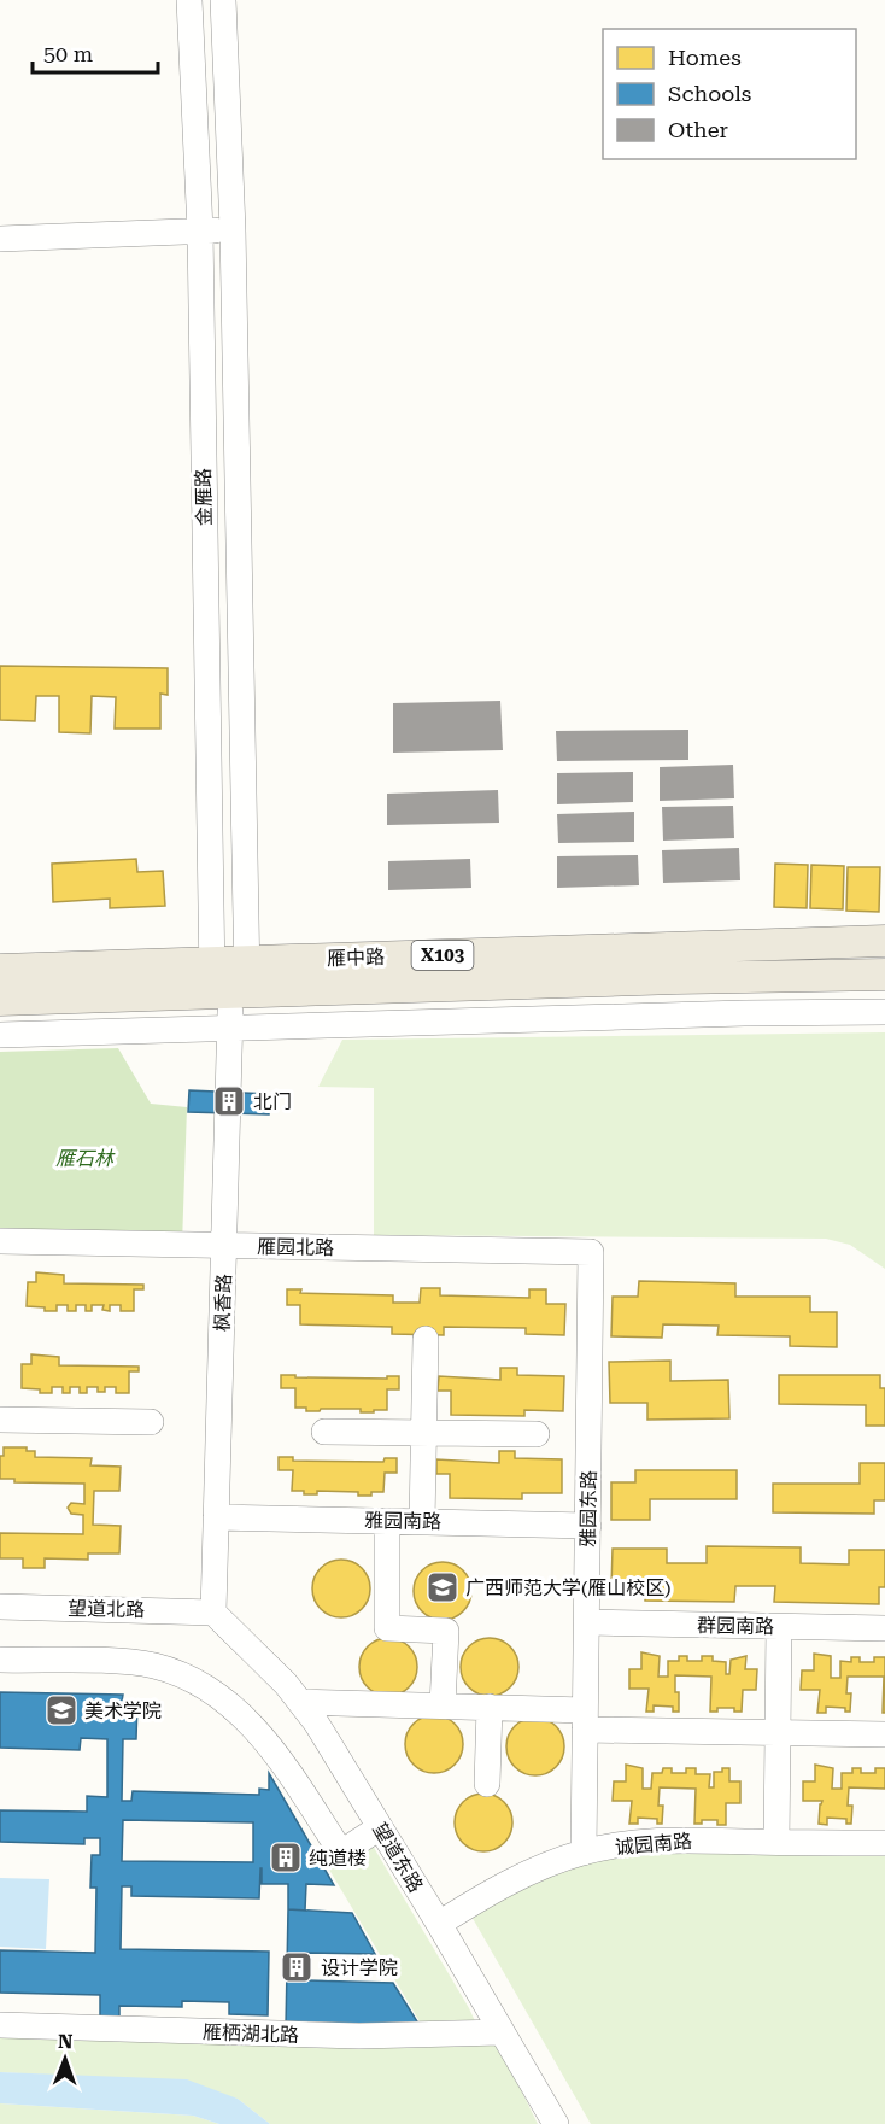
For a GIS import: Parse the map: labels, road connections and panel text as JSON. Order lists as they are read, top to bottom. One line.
{"streets":{"main road":["X103","雁中路"],"street":["金雁路","雁园北路","枫香路","雅园东路","雅园南路","望道北路","群园南路","诚园南路","望道东路","雁栖湖北路"]},"crossings":[["金雁路","雁中路"],["金雁路","枫香路"],["雁中路","枫香路"],["雁园北路","枫香路"],["雁园北路","雅园东路"],["枫香路","雅园南路"],["枫香路","望道北路"],["枫香路","望道东路"],["雅园东路","雅园南路"],["雅园东路","群园南路"],["雅园东路","诚园南路"],["望道北路","望道东路"],["诚园南路","望道东路"],["望道东路","雁栖湖北路"]],"parks":["雁石林"],"places":{"building":["北门","纯道楼","设计学院"],"school or university":["广西师范大学(雁山校区)","美术学院"]},"legend":["Homes","Schools","Other"],"scale_bar":"50 m","north":"top"}
